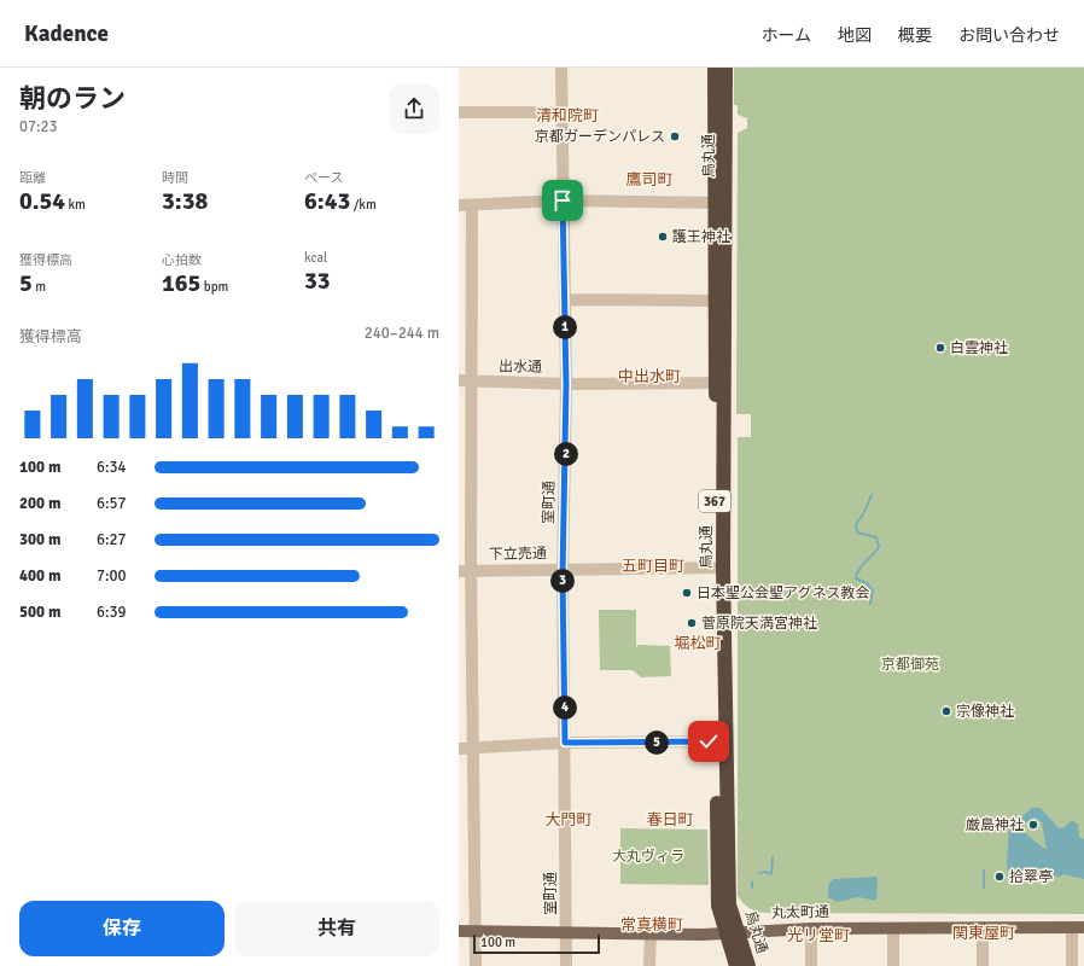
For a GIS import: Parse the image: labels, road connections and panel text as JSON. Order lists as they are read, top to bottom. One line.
{"streets":{"highway":["烏丸通","367"],"main road":["丸太町通"],"street":["出水通","室町通","下立売通"]},"crossings":[["烏丸通","出水通"],["烏丸通","下立売通"],["烏丸通","丸太町通"],["出水通","室町通"],["室町通","下立売通"],["室町通","丸太町通"]],"districts":["清和院町","鷹司町","中出水町","五町目町","堀松町","大門町","春日町","常真横町","関東屋町","光リ堂町"],"parks":["京都御苑","大丸ヴィラ"],"places":["京都ガーデンパレス","護王神社","白雲神社","日本聖公会聖アグネス教会","菅原院天満宮神社","宗像神社","厳島神社","拾翠亭"],"scale_bar":"100 m","page":{"header":"Kadence","nav":["ホーム","地図","概要","お問い合わせ"],"heading":["朝のラン","07:23"],"stats":[["距離","0.54 km"],["時間","3:38"],["ペース","6:43 /km"],["獲得標高","5 m"],["心拍数","165 bpm"],["kcal","33"]],"chart":["獲得標高","240–244 m"],"pins":["1","2","3","4","5"],"list":[{"name":"100 m","note":"6:34"},{"name":"200 m","note":"6:57"},{"name":"300 m","note":"6:27"},{"name":"400 m","note":"7:00"},{"name":"500 m","note":"6:39"}],"buttons":["保存","共有"],"scale":"100 m"}}
